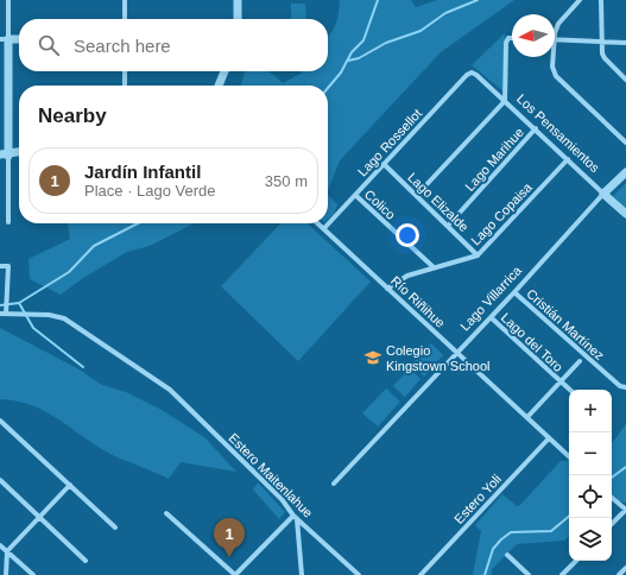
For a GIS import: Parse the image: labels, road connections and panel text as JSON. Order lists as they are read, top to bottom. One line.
{"streets":{"street":["Los Pensamientos","Lago Rossellot","Lago Marihue","Lago Elizalde","Colico","Lago Copaisa","Lago Villarrica","Río Riñihue","Cristián Martínez","Lago del Toro","Estero Maitenlahue","Estero Yoli"]},"crossings":[["Los Pensamientos","Lago Rossellot"],["Los Pensamientos","Lago Marihue"],["Los Pensamientos","Lago Copaisa"],["Los Pensamientos","Lago Villarrica"],["Lago Rossellot","Lago Elizalde"],["Lago Rossellot","Colico"],["Lago Rossellot","Río Riñihue"],["Lago Marihue","Lago Elizalde"],["Lago Elizalde","Lago Copaisa"],["Colico","Lago Copaisa"],["Lago Copaisa","Río Riñihue"],["Lago Villarrica","Río Riñihue"],["Lago Villarrica","Cristián Martínez"],["Lago Villarrica","Lago del Toro"],["Río Riñihue","Estero Yoli"]],"places":{"school or university":["Colegio Kingstown School"]},"north":"left","page":{"search":"Search here","heading":"Nearby","list":[{"mark":"1","name":"Jardín Infantil","note":"Place · Lago Verde","value":"350 m"}],"map_buttons":["+","−"],"pins":"1"}}
